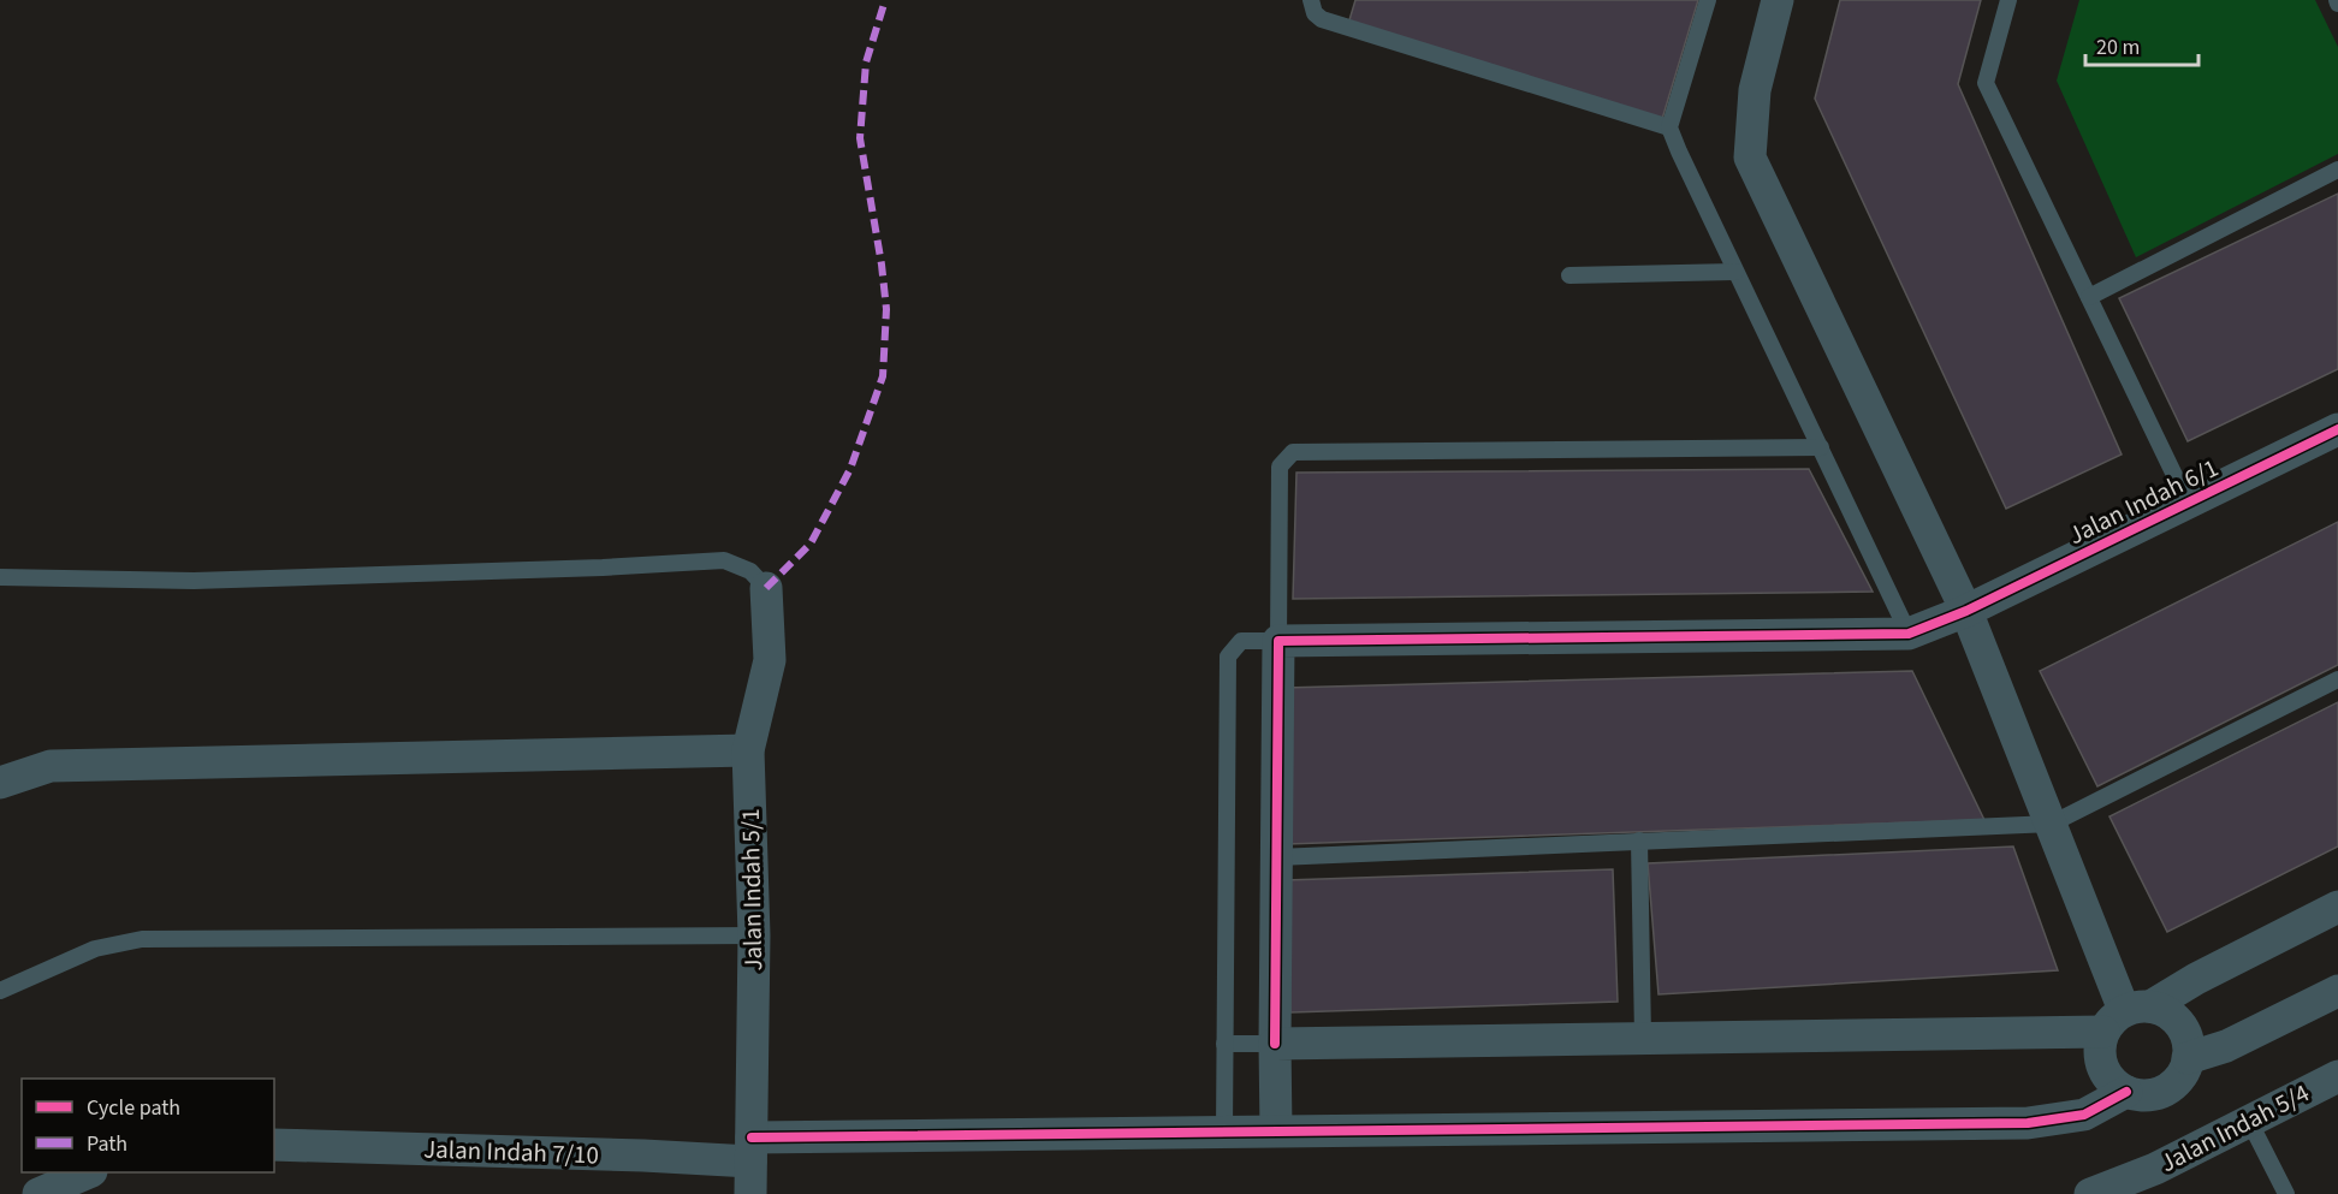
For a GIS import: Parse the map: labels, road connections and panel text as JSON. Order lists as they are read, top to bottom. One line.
{"streets":{"street":["Jalan Indah 6/1","Jalan Indah 5/1","Jalan Indah 5/4","Jalan Indah 7/10"]},"crossings":[["Jalan Indah 5/1","Jalan Indah 7/10"]],"legend":["Cycle path","Path"],"scale_bar":"20 m"}
